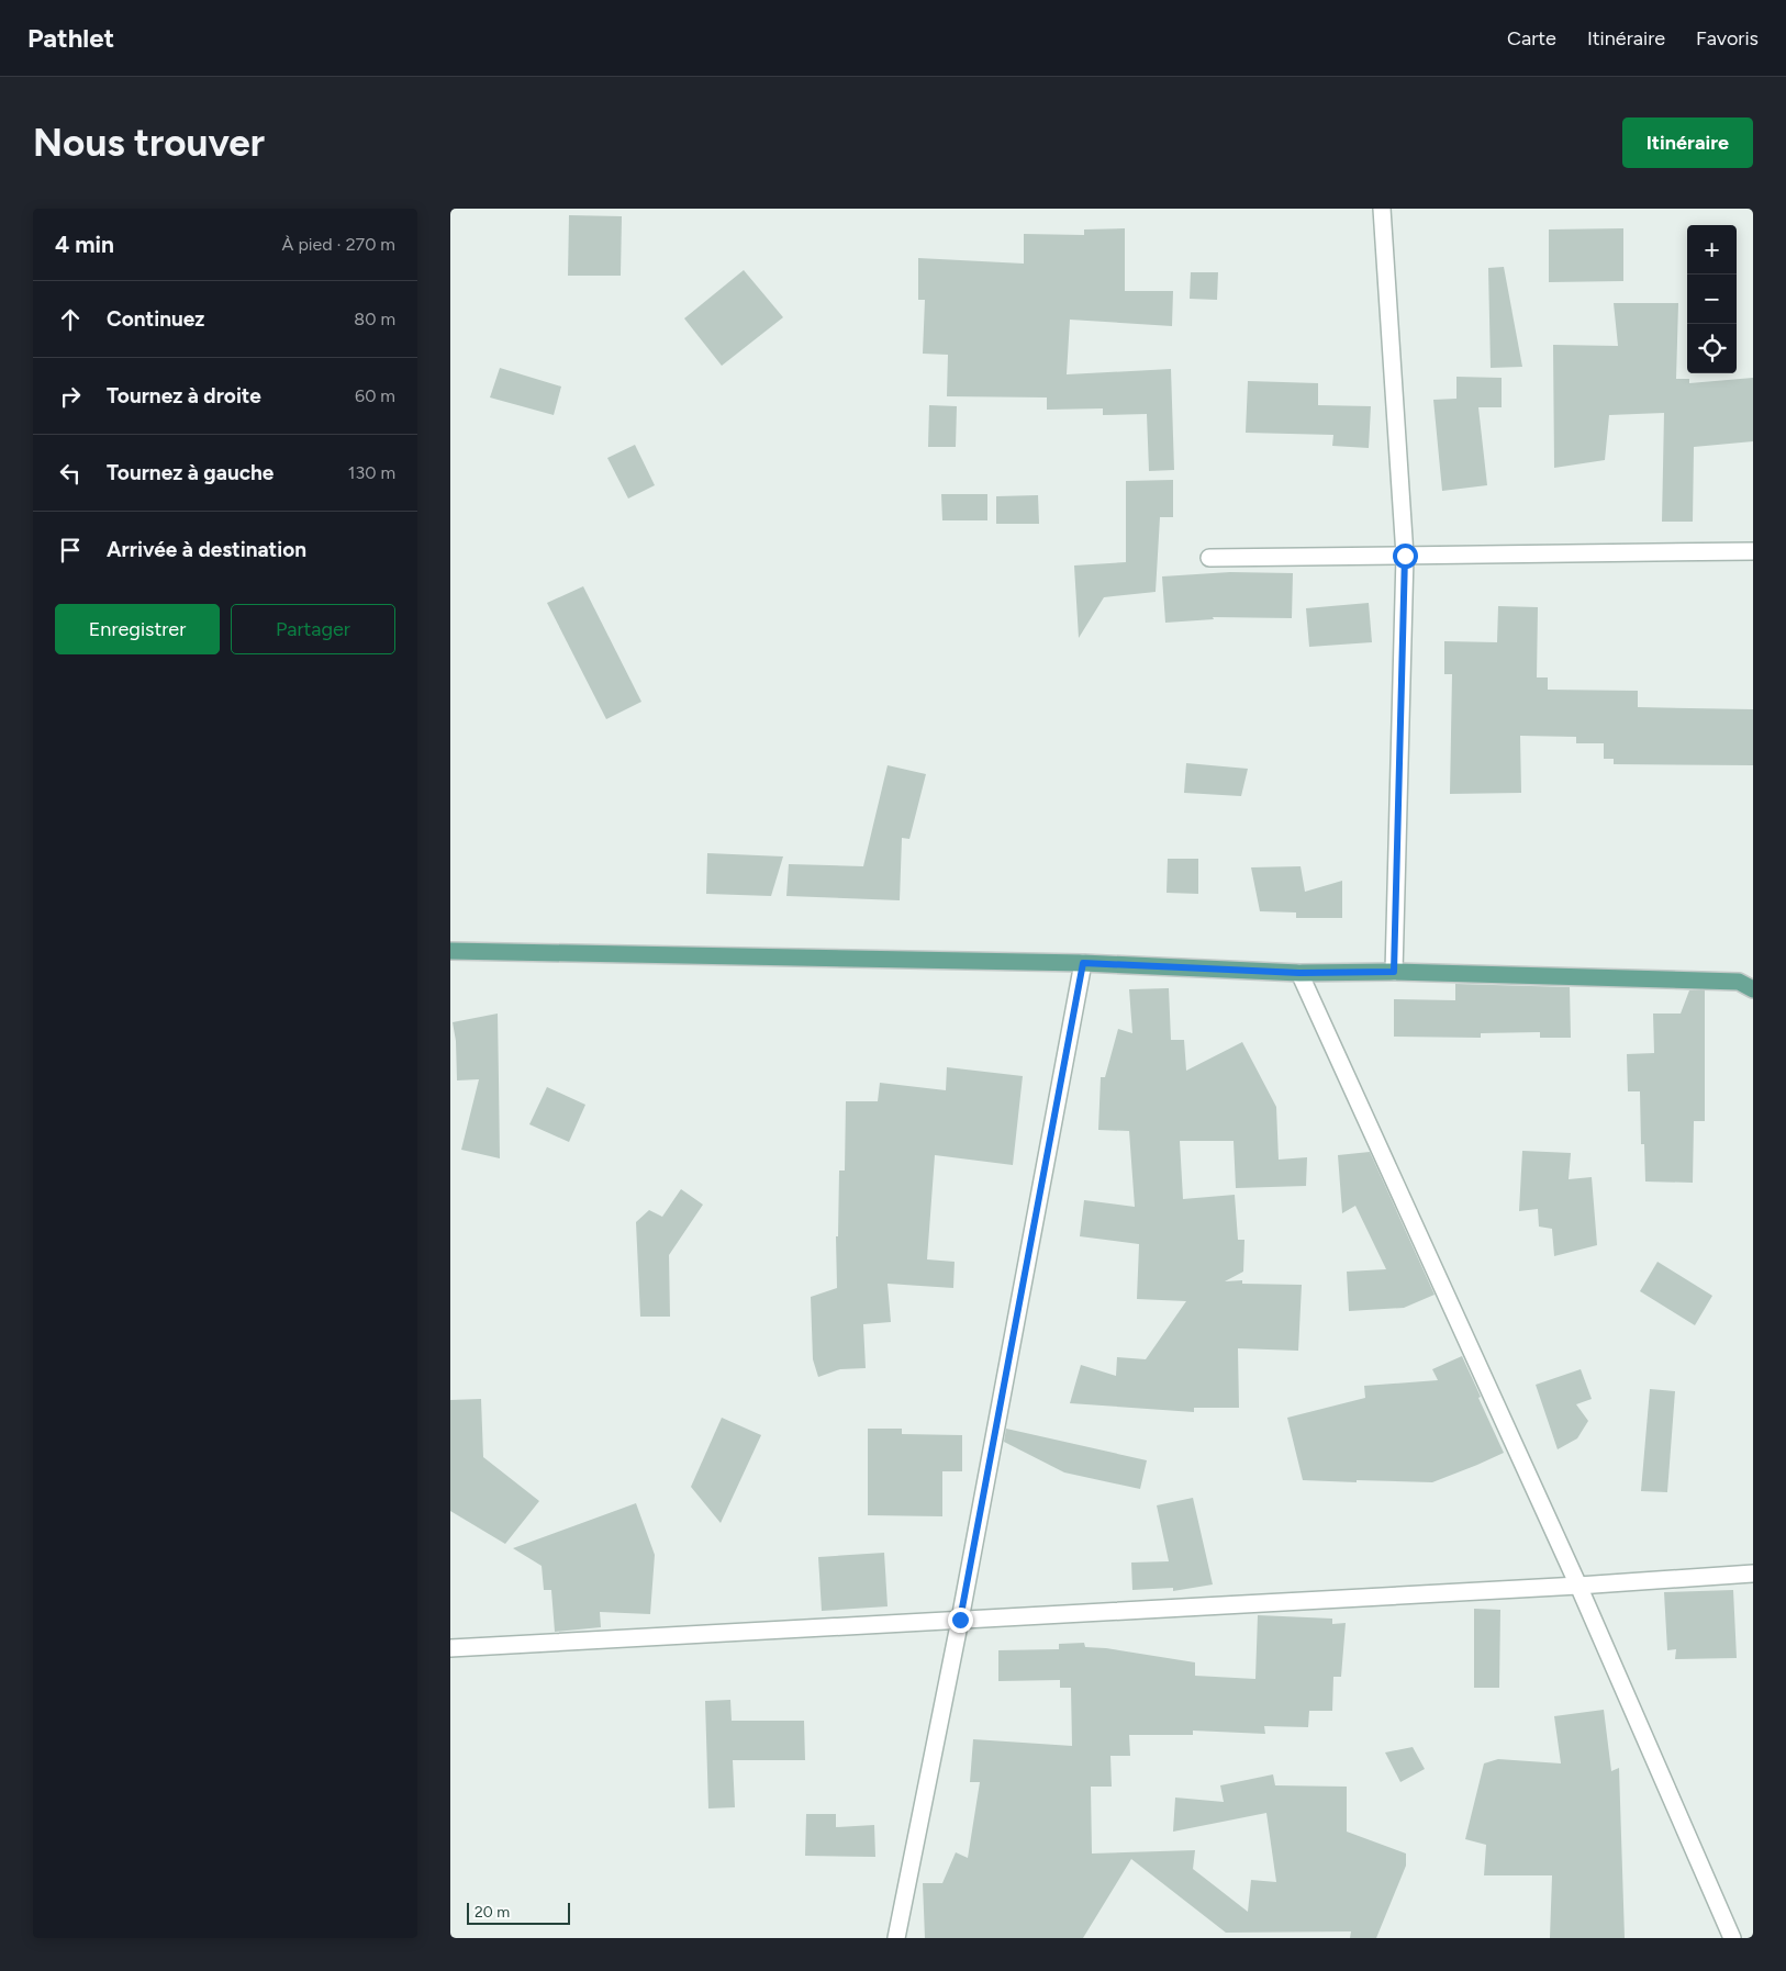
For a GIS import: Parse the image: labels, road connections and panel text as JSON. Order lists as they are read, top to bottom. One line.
{"scale_bar":"20 m","page":{"header":"Pathlet","nav":["Carte","Itinéraire","Favoris"],"buttons":["Itinéraire",["Enregistrer","Partager"]],"title":"Nous trouver","heading":["4 min","À pied · 270 m"],"map_buttons":["+","−"],"list":[["Continuez","80 m"],["Tournez à droite","60 m"],["Tournez à gauche","130 m"],"Arrivée à destination"],"scale":"20 m"}}
